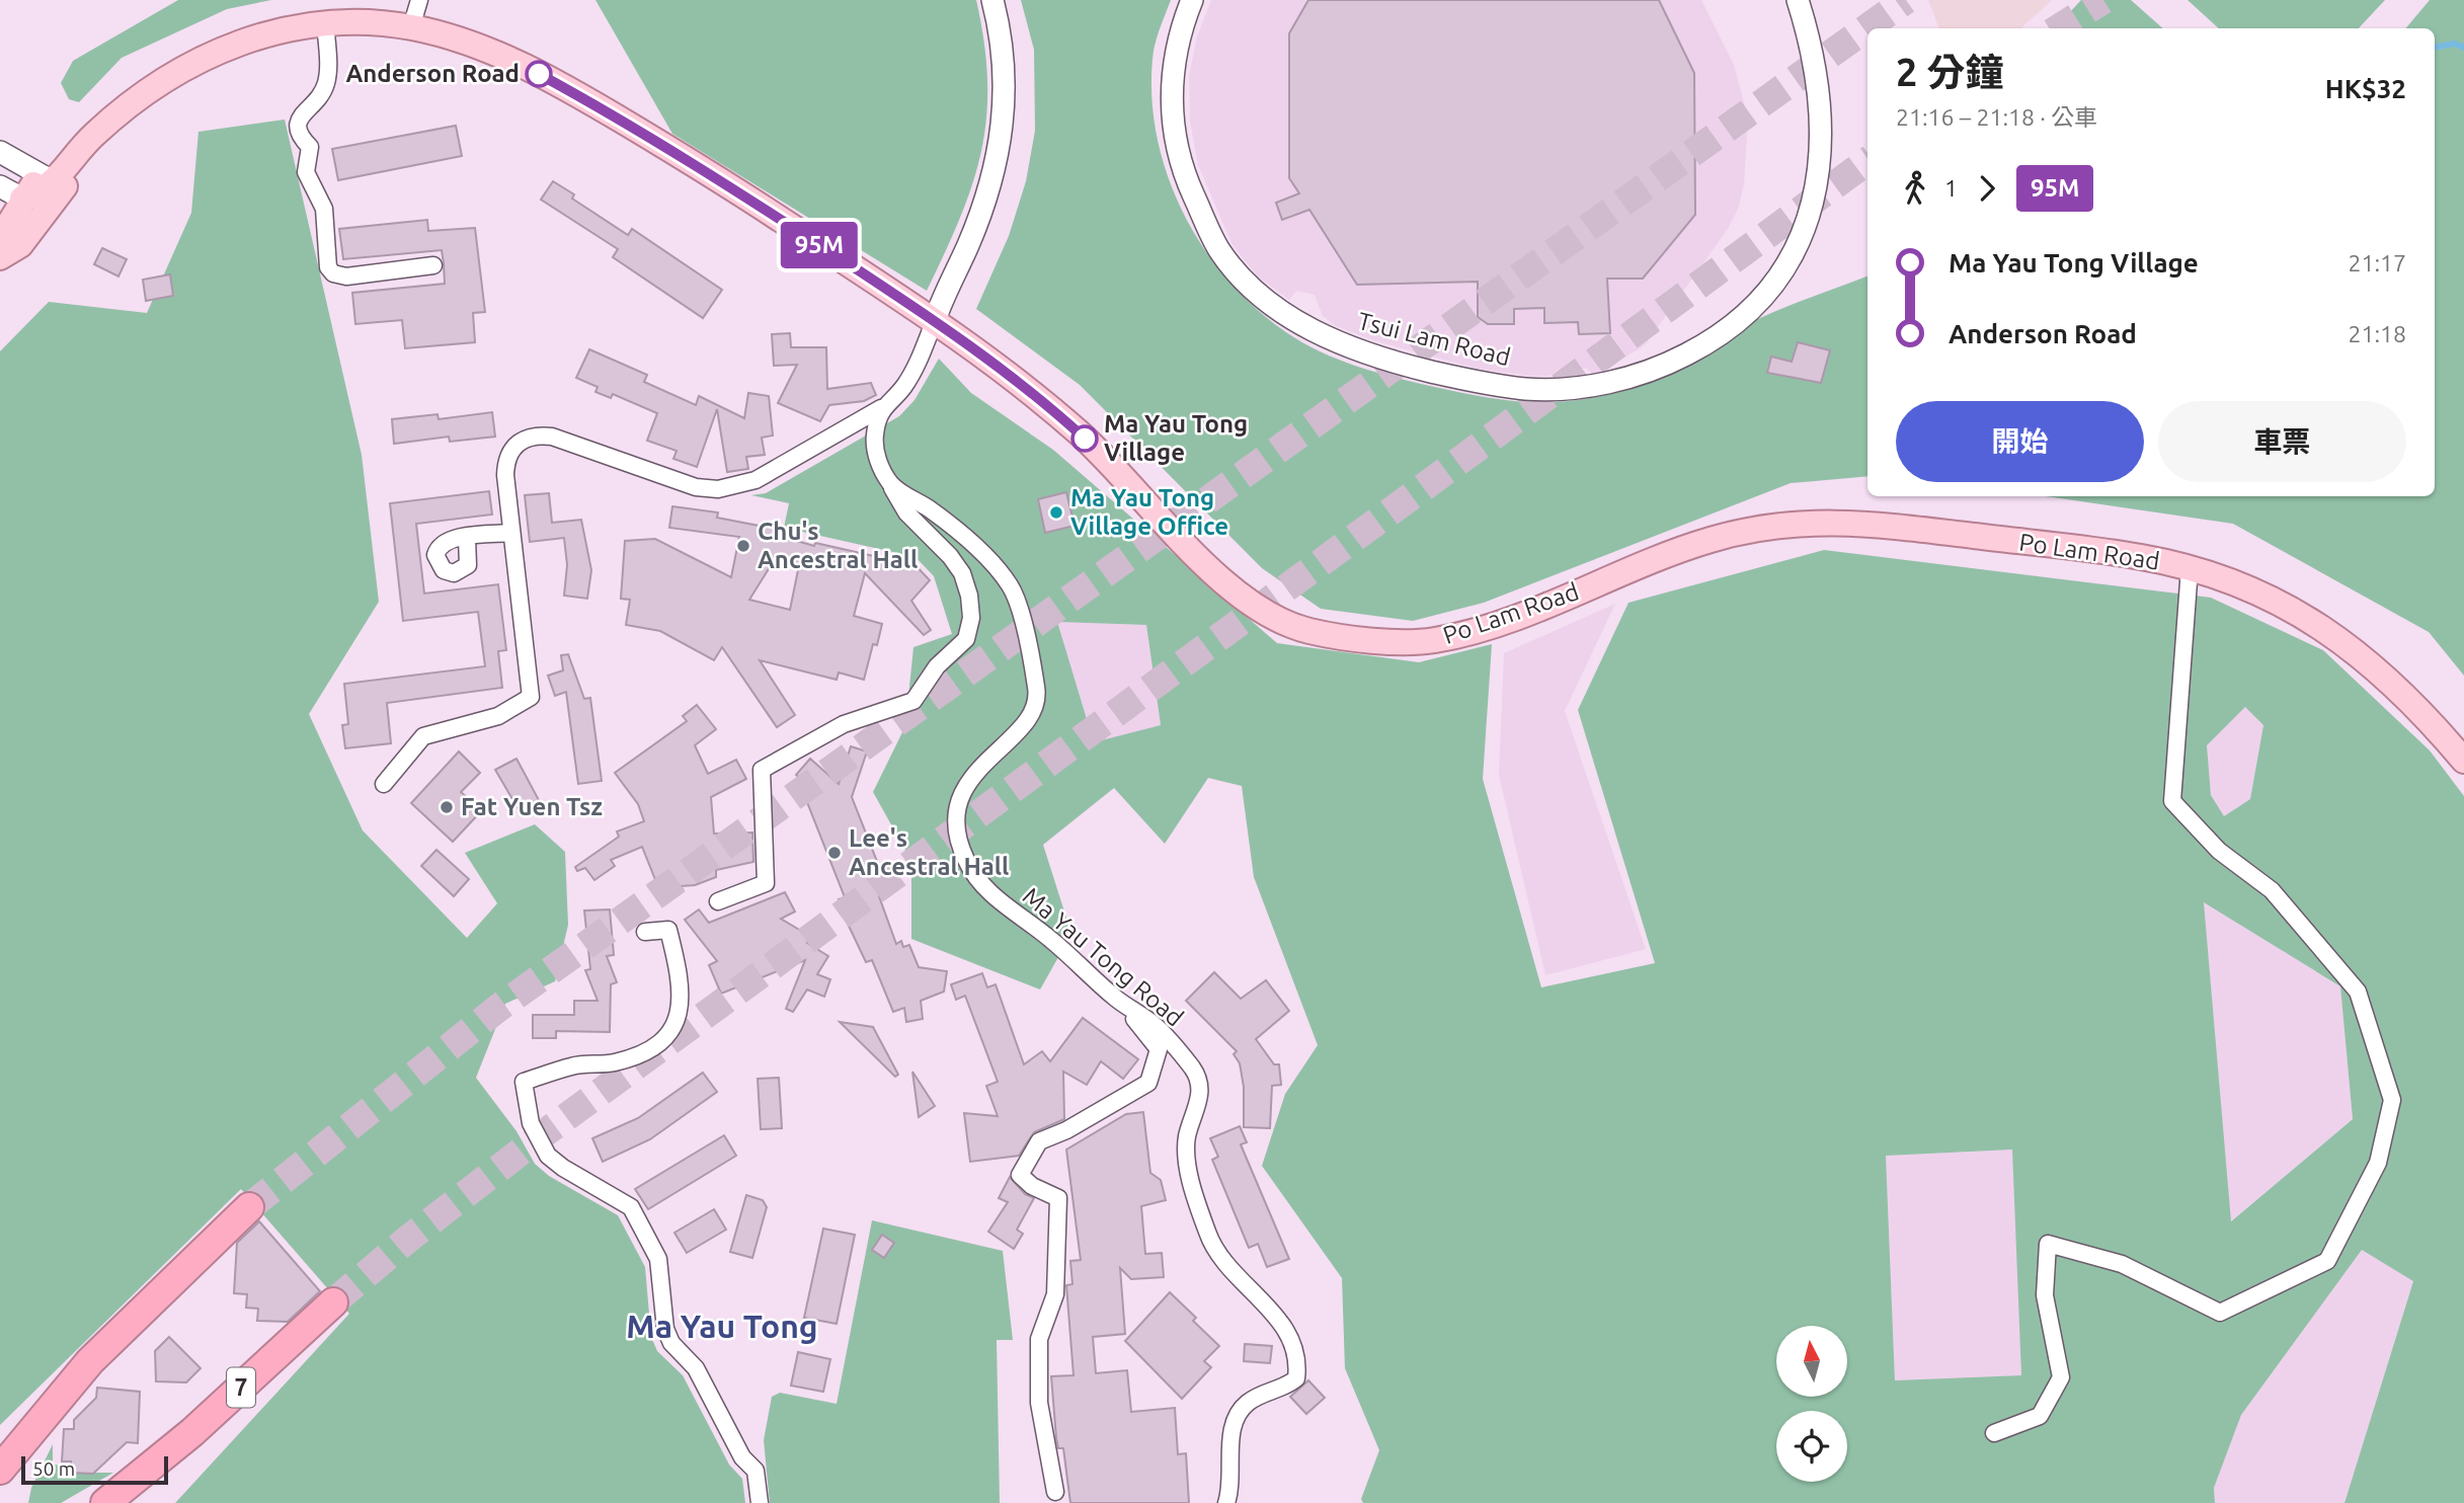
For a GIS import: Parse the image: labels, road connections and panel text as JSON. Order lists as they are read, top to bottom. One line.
{"streets":{"highway":["7"],"main road":["Po Lam Road"],"street":["Tsui Lam Road","Ma Yau Tong Road"]},"districts":["Ma Yau Tong"],"places":["Anderson Road","Ma Yau Tong Village","Ma Yau Tong Village Office","Chu's Ancestral Hall","Fat Yuen Tsz","Lee's Ancestral Hall"],"lines":["bus line 95M"],"scale_bar":"50 m","north":"top","page":{"on_map":"95M","heading":["2 分鐘","21:16 – 21:18 · 公車","HK$32"],"legs":["1","95M"],"list":[{"name":"Ma Yau Tong Village","value":"21:17"},{"name":"Anderson Road","value":"21:18"}],"buttons":["開始","車票"],"scale":"50 m"}}
